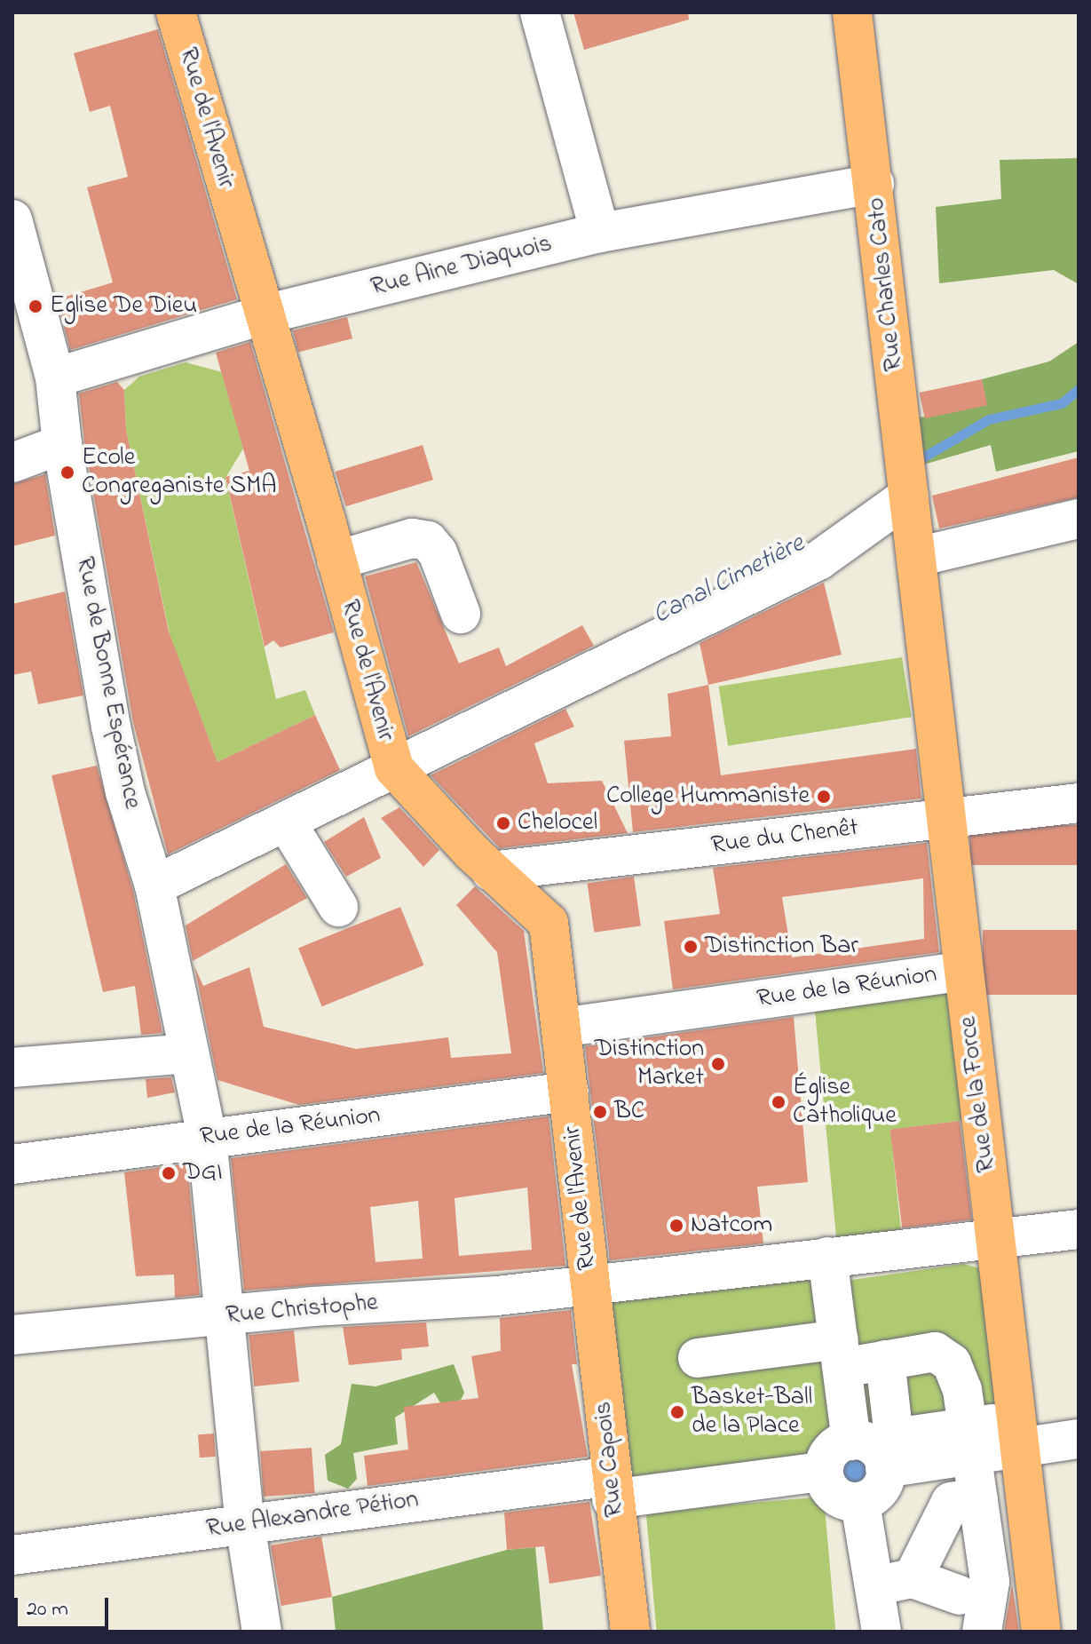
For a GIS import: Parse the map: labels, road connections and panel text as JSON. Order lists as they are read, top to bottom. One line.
{"streets":{"main road":["Rue de l'Avenir","Rue Charles Cato","Rue de la Force","Rue Capois"],"street":["Rue Aine Diaquois","Rue de Bonne Espérance","Rue du Chenêt","Rue de la Réunion","Rue Christophe","Rue Alexandre Pétion"]},"crossings":[["Rue de l'Avenir","Rue Aine Diaquois"],["Rue de l'Avenir","Rue du Chenêt"],["Rue de l'Avenir","Rue de la Réunion"],["Rue de l'Avenir","Rue Christophe"],["Rue de l'Avenir","Rue Capois"],["Rue Aine Diaquois","Rue Charles Cato"],["Rue Aine Diaquois","Rue de Bonne Espérance"],["Rue Charles Cato","Rue de la Force"],["Rue de Bonne Espérance","Rue de la Réunion"],["Rue de Bonne Espérance","Rue Christophe"],["Rue de Bonne Espérance","Rue Alexandre Pétion"],["Rue du Chenêt","Rue de la Force"],["Rue de la Réunion","Rue de la Force"],["Rue de la Force","Rue Christophe"],["Rue Christophe","Rue Capois"],["Rue Capois","Rue Alexandre Pétion"]],"water":["Canal Cimetière"],"places":["Eglise De Dieu","Ecole Congreganiste SMA","College Hummaniste","Chelocel","Distinction Bar","Distinction Market","Église Catholique","BC","DGI","Natcom","Basket-Ball de la Place"],"scale_bar":"20 m"}
